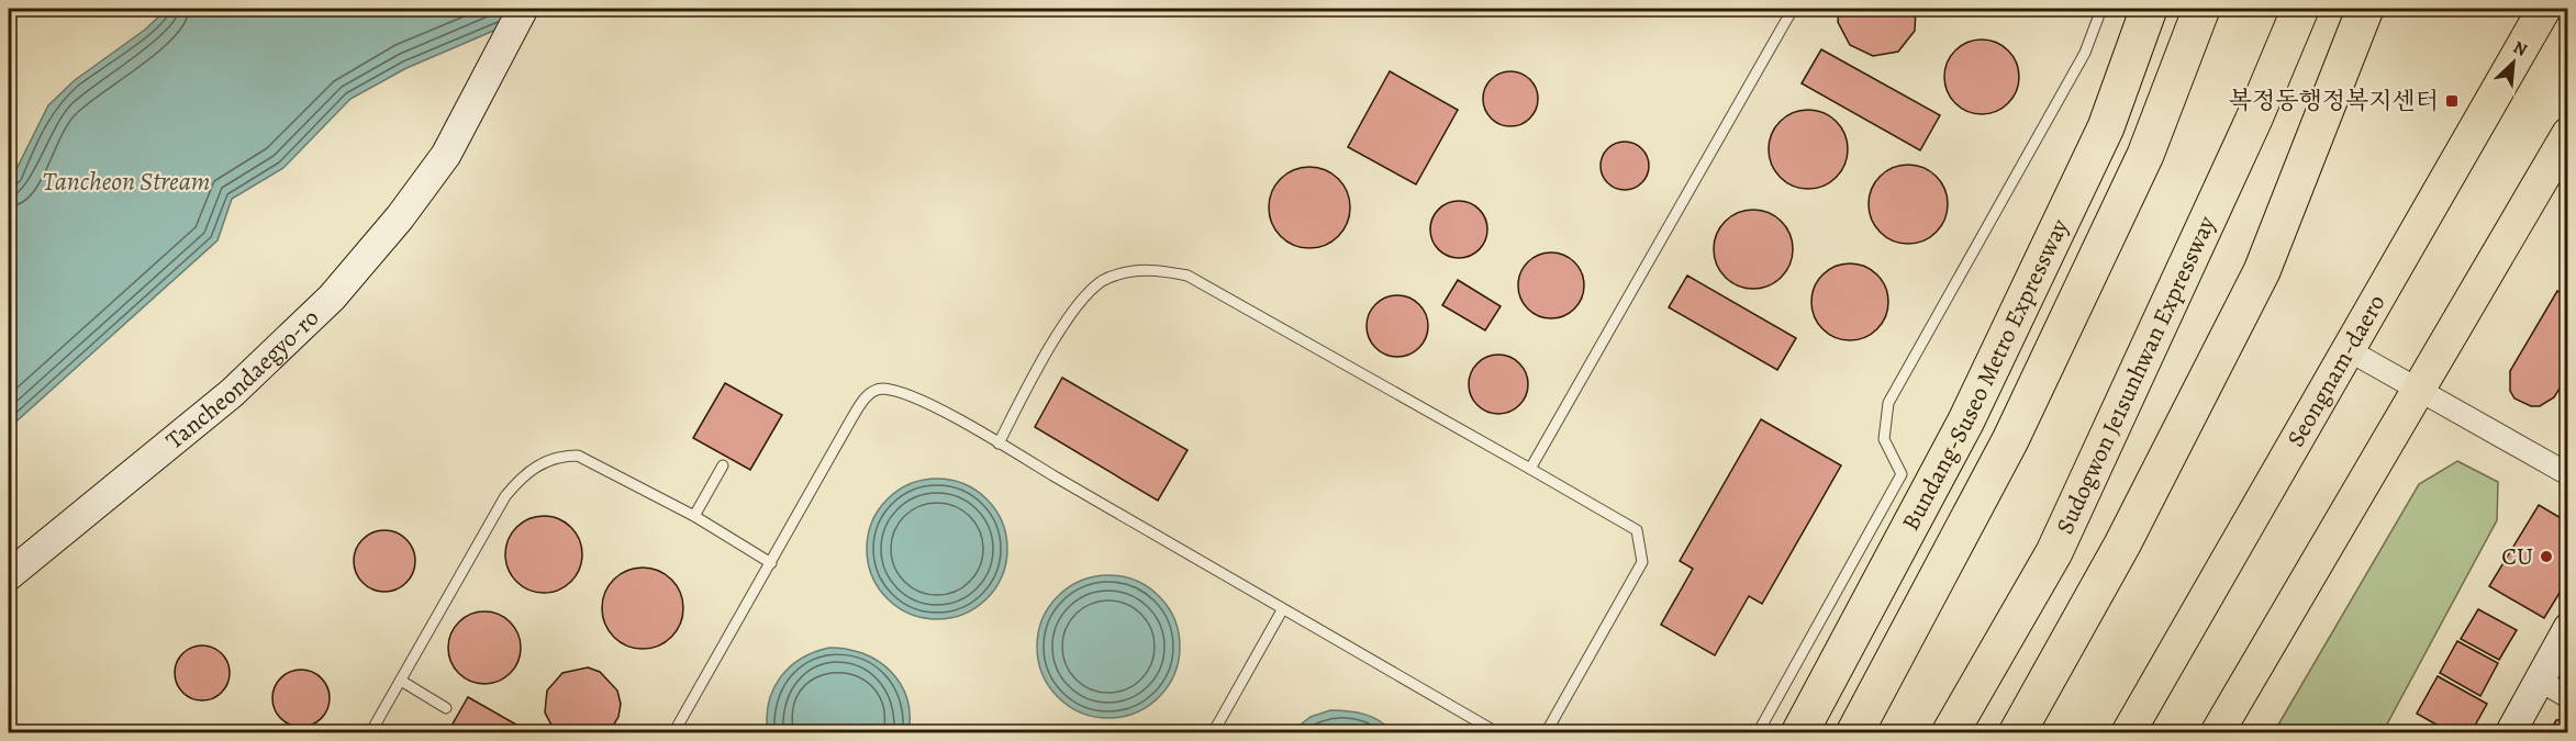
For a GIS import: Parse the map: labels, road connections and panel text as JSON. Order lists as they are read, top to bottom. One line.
{"streets":{"highway":["Bundang-Suseo Metro Expressway","Sudogwon Je1sunhwan Expressway"],"main road":["Seongnam-daero"],"street":["Tancheondaegyo-ro"]},"water":["Tancheon Stream"],"places":{"transit":["복정동행정복지센터"],"other":["CU"]},"north":"top right"}
